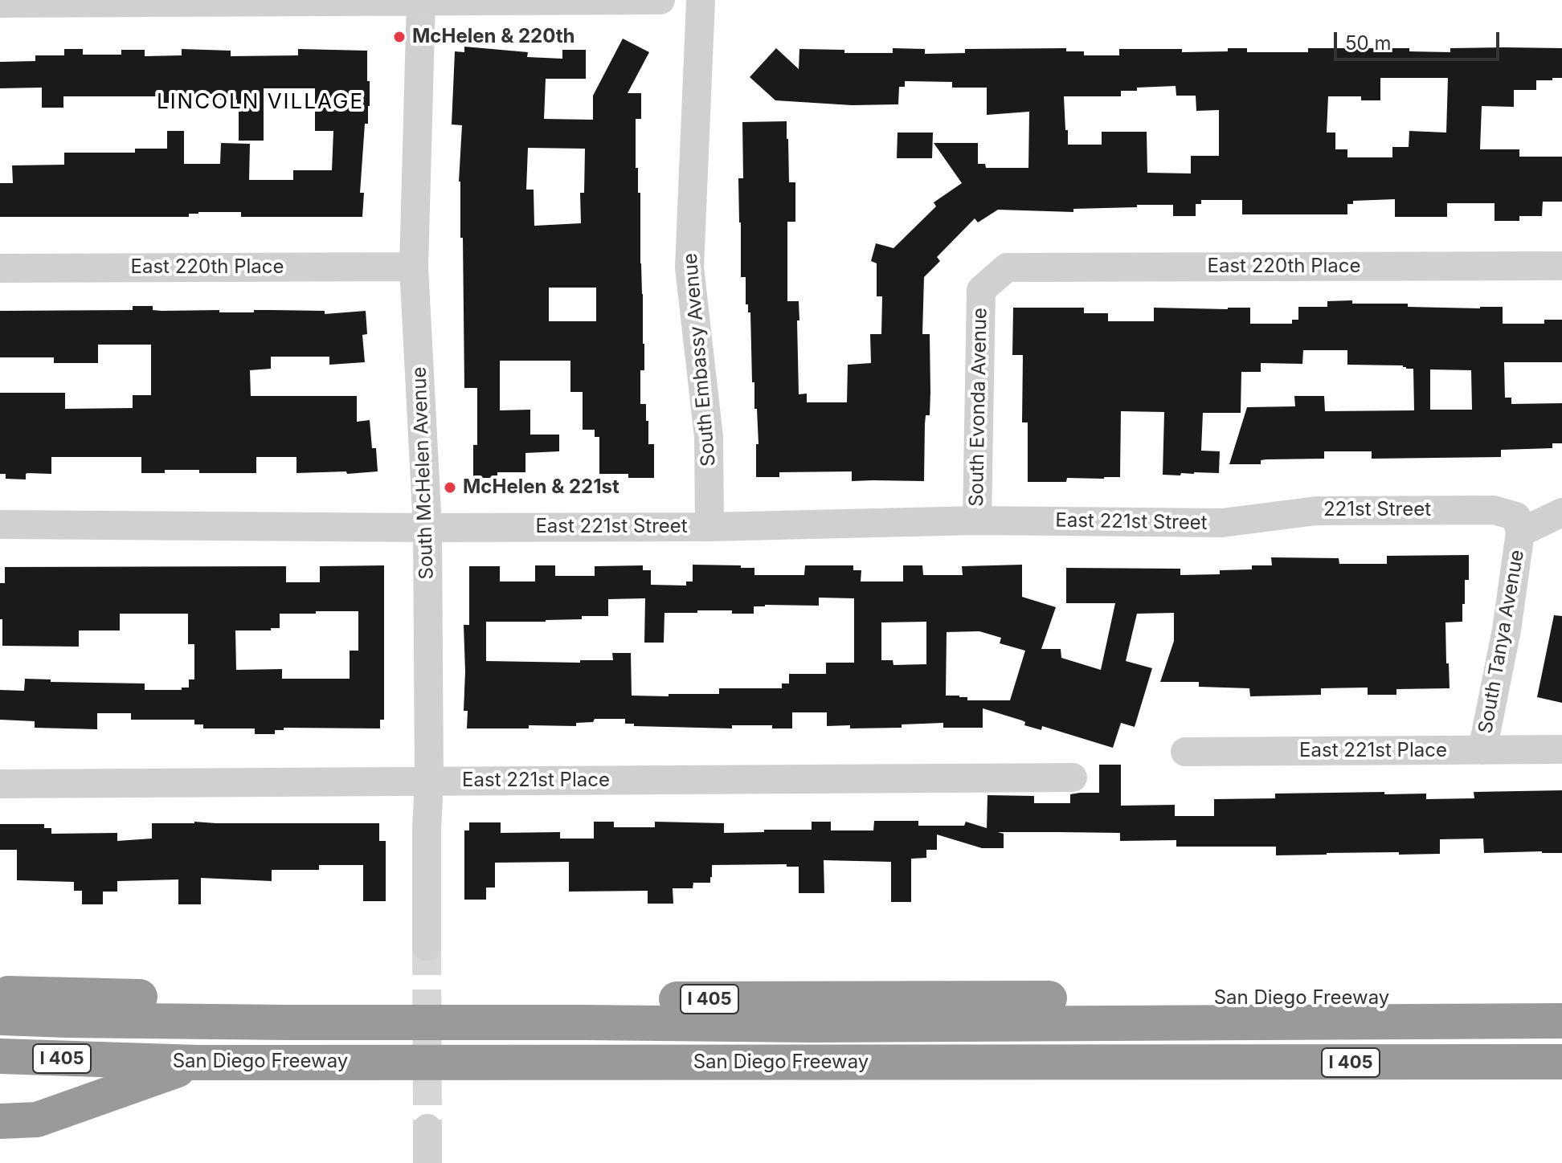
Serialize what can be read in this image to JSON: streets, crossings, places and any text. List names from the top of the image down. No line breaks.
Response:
{"streets":{"highway":["San Diego Freeway","I 405"],"street":["East 220th Place","South Embassy Avenue","South Evonda Avenue","South McHelen Avenue","221st Street","East 221st Street","South Tanya Avenue","East 221st Place"]},"crossings":[["East 220th Place","South Evonda Avenue"],["East 220th Place","South McHelen Avenue"],["South Embassy Avenue","East 221st Street"],["South Evonda Avenue","East 221st Street"],["South McHelen Avenue","East 221st Street"],["South McHelen Avenue","East 221st Place"],["221st Street","East 221st Street"],["221st Street","South Tanya Avenue"],["South Tanya Avenue","East 221st Place"]],"districts":["LINCOLN VILLAGE"],"places":["McHelen & 220th","McHelen & 221st"],"scale_bar":"50 m"}
